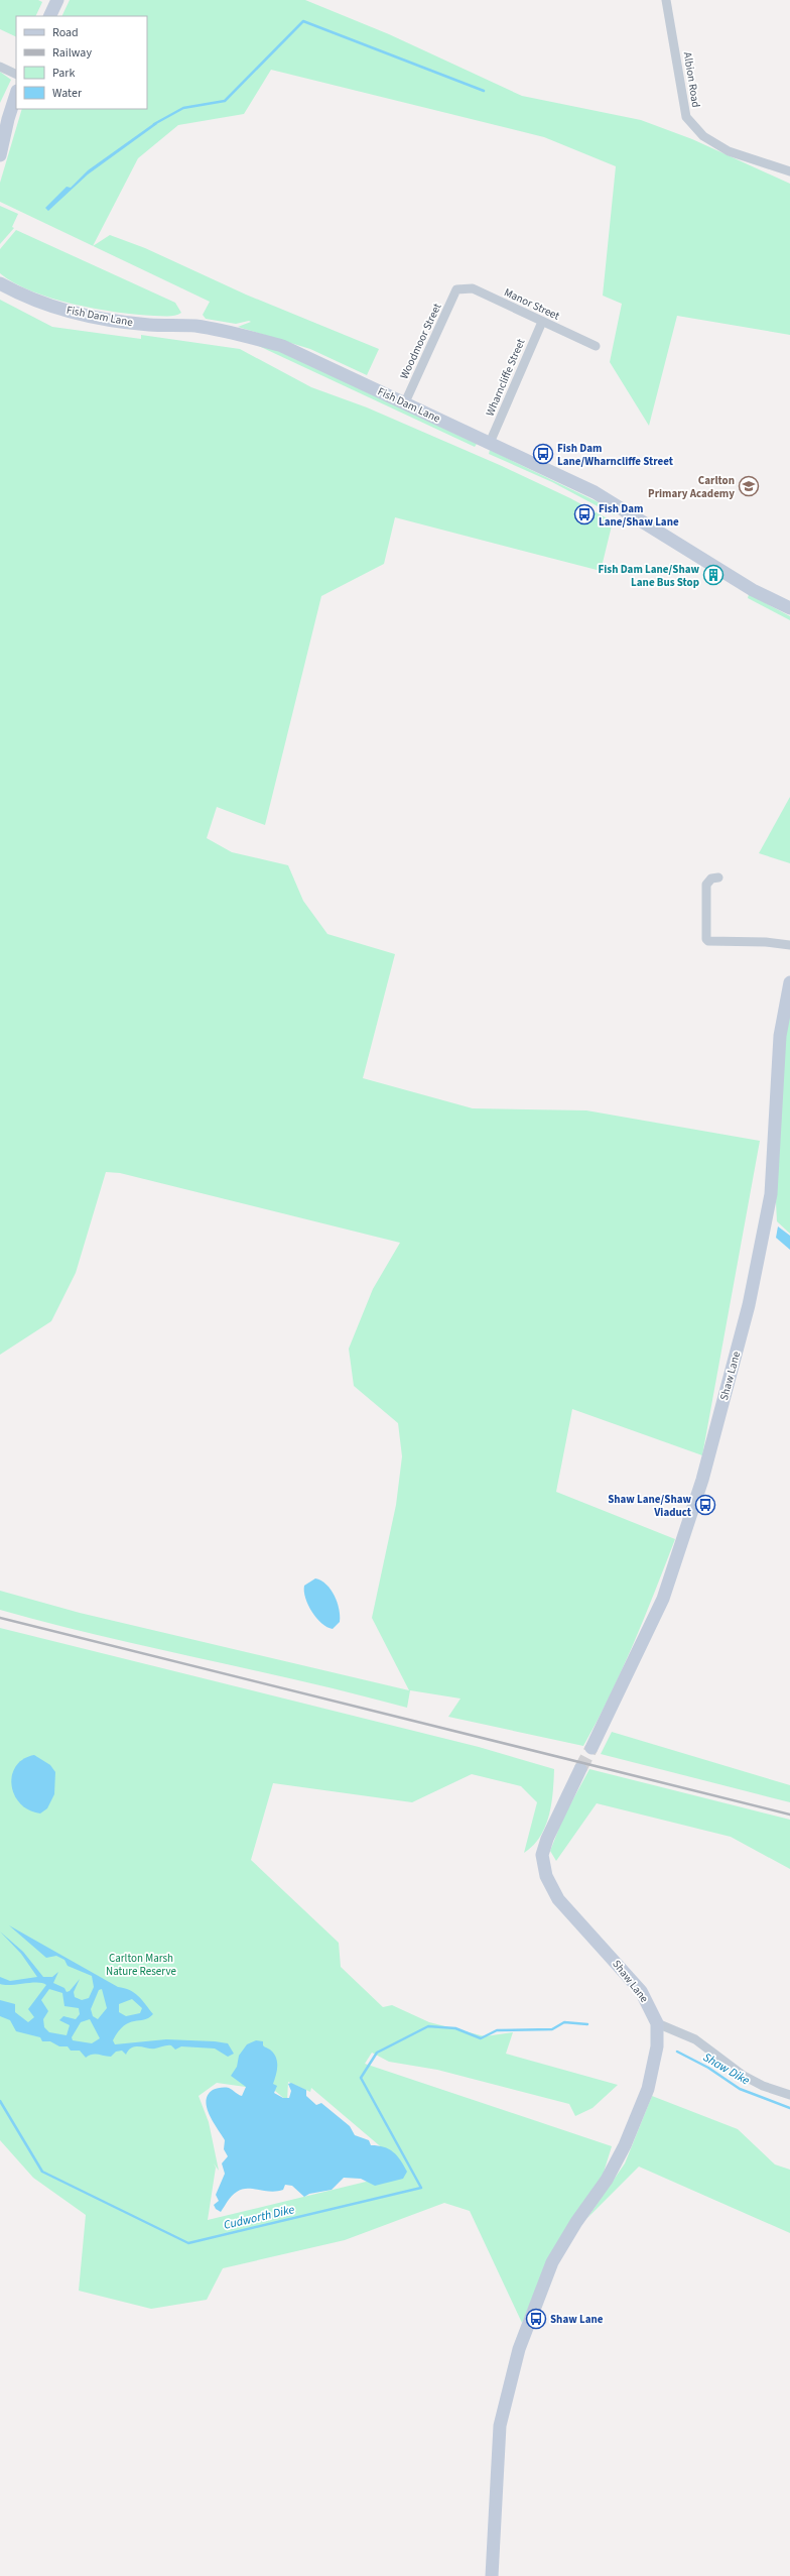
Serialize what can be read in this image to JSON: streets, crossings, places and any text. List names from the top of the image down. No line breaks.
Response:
{"streets":{"street":["Albion Road","Manor Street","Fish Dam Lane","Woodmoor Street","Wharncliffe Street","Shaw Lane"]},"crossings":[["Manor Street","Woodmoor Street"],["Manor Street","Wharncliffe Street"],["Fish Dam Lane","Woodmoor Street"],["Fish Dam Lane","Wharncliffe Street"]],"water":["Shaw Dike","Cudworth Dike"],"parks":["Carlton Marsh Nature Reserve"],"places":{"bus stop":["Fish Dam Lane/Wharncliffe Street","Fish Dam Lane/Shaw Lane","Shaw Lane/Shaw Viaduct","Shaw Lane"],"school or university":["Carlton Primary Academy"],"building":["Fish Dam Lane/Shaw Lane Bus Stop"]},"legend":["Road","Railway","Park","Water"]}
